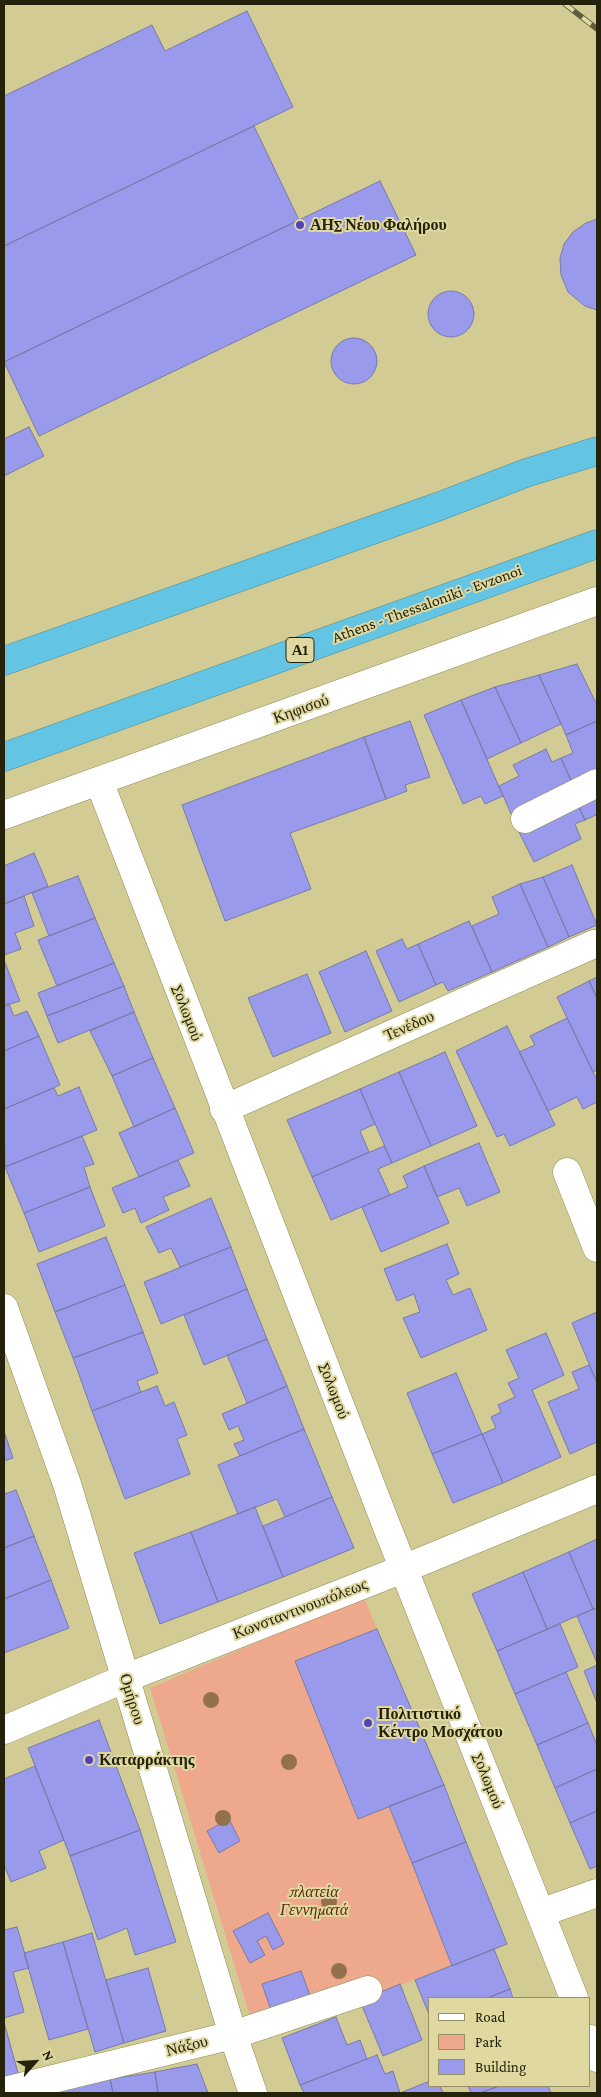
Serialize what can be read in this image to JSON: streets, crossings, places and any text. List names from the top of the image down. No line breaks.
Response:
{"streets":{"highway":["Athens - Thessaloniki - Evzonoi","Α1"],"street":["Κηφισού","Σολωμού","Τενέδου","Κωνσταντινουπόλεως","Ομήρου","Νάξου"]},"crossings":[["Κηφισού","Σολωμού"],["Σολωμού","Τενέδου"],["Σολωμού","Κωνσταντινουπόλεως"],["Κωνσταντινουπόλεως","Ομήρου"],["Ομήρου","Νάξου"]],"parks":["πλατεία Γεννηματά"],"places":["ΑΗΣ Νέου Φαλήρου","Πολιτιστικό Κέντρο Μοσχάτου","Καταρράκτης"],"legend":["Road","Park","Building"],"north":"top right"}
